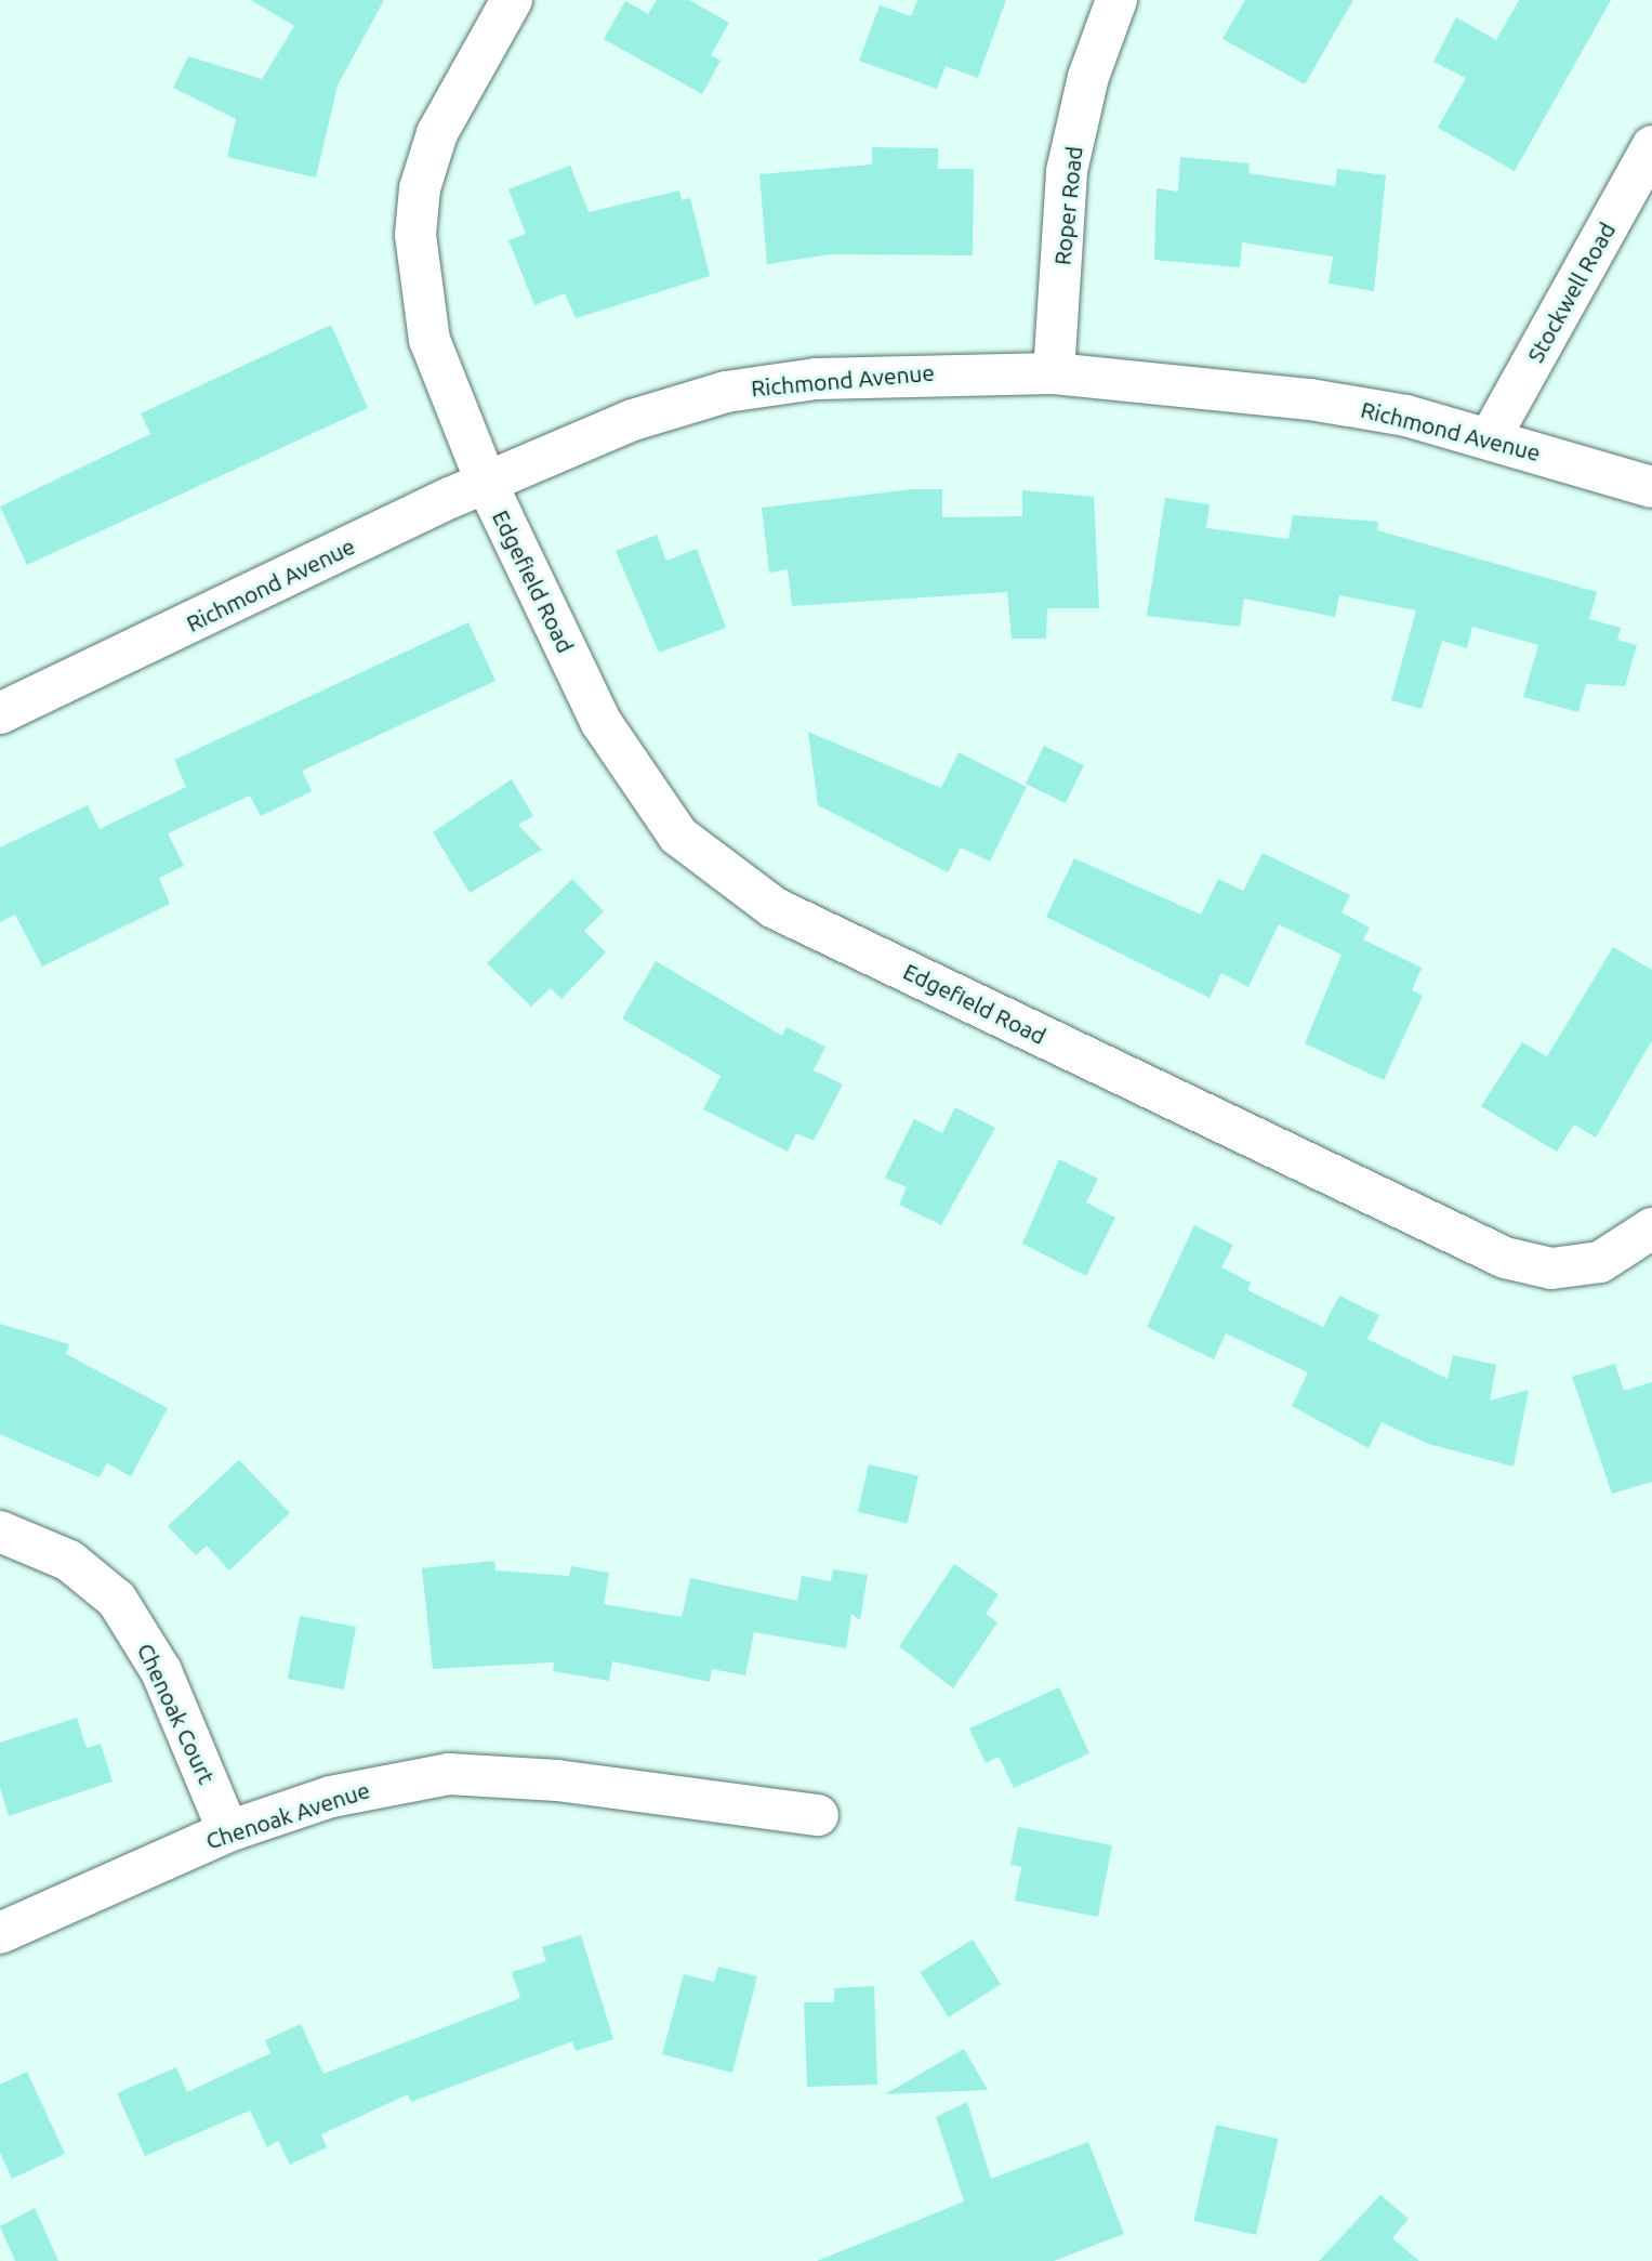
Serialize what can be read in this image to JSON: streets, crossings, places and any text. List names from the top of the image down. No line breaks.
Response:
{"streets":{"street":["Roper Road","Stockwell Road","Richmond Avenue","Edgefield Road","Chenoak Court","Chenoak Avenue"]},"crossings":[["Roper Road","Richmond Avenue"],["Stockwell Road","Richmond Avenue"],["Richmond Avenue","Edgefield Road"],["Chenoak Court","Chenoak Avenue"]]}
